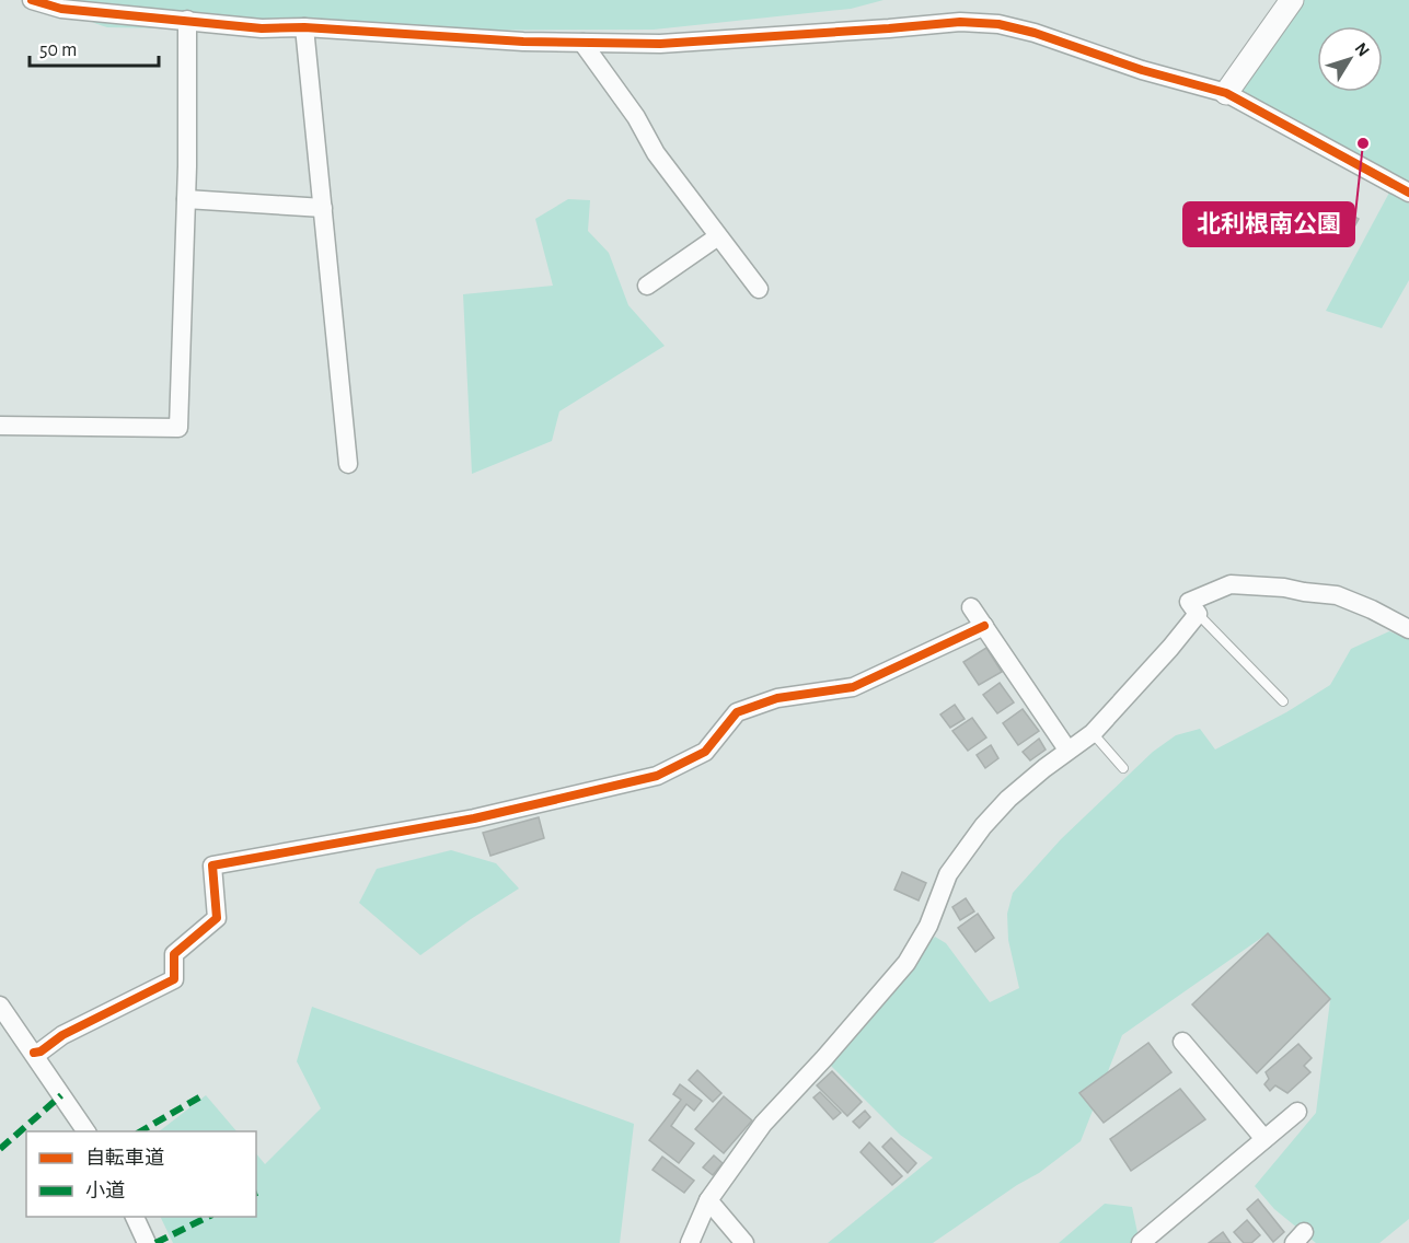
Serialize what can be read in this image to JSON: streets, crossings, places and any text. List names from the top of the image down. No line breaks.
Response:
{"places":["北利根南公園"],"legend":["自転車道","小道"],"scale_bar":"50 m","north":"top right"}
